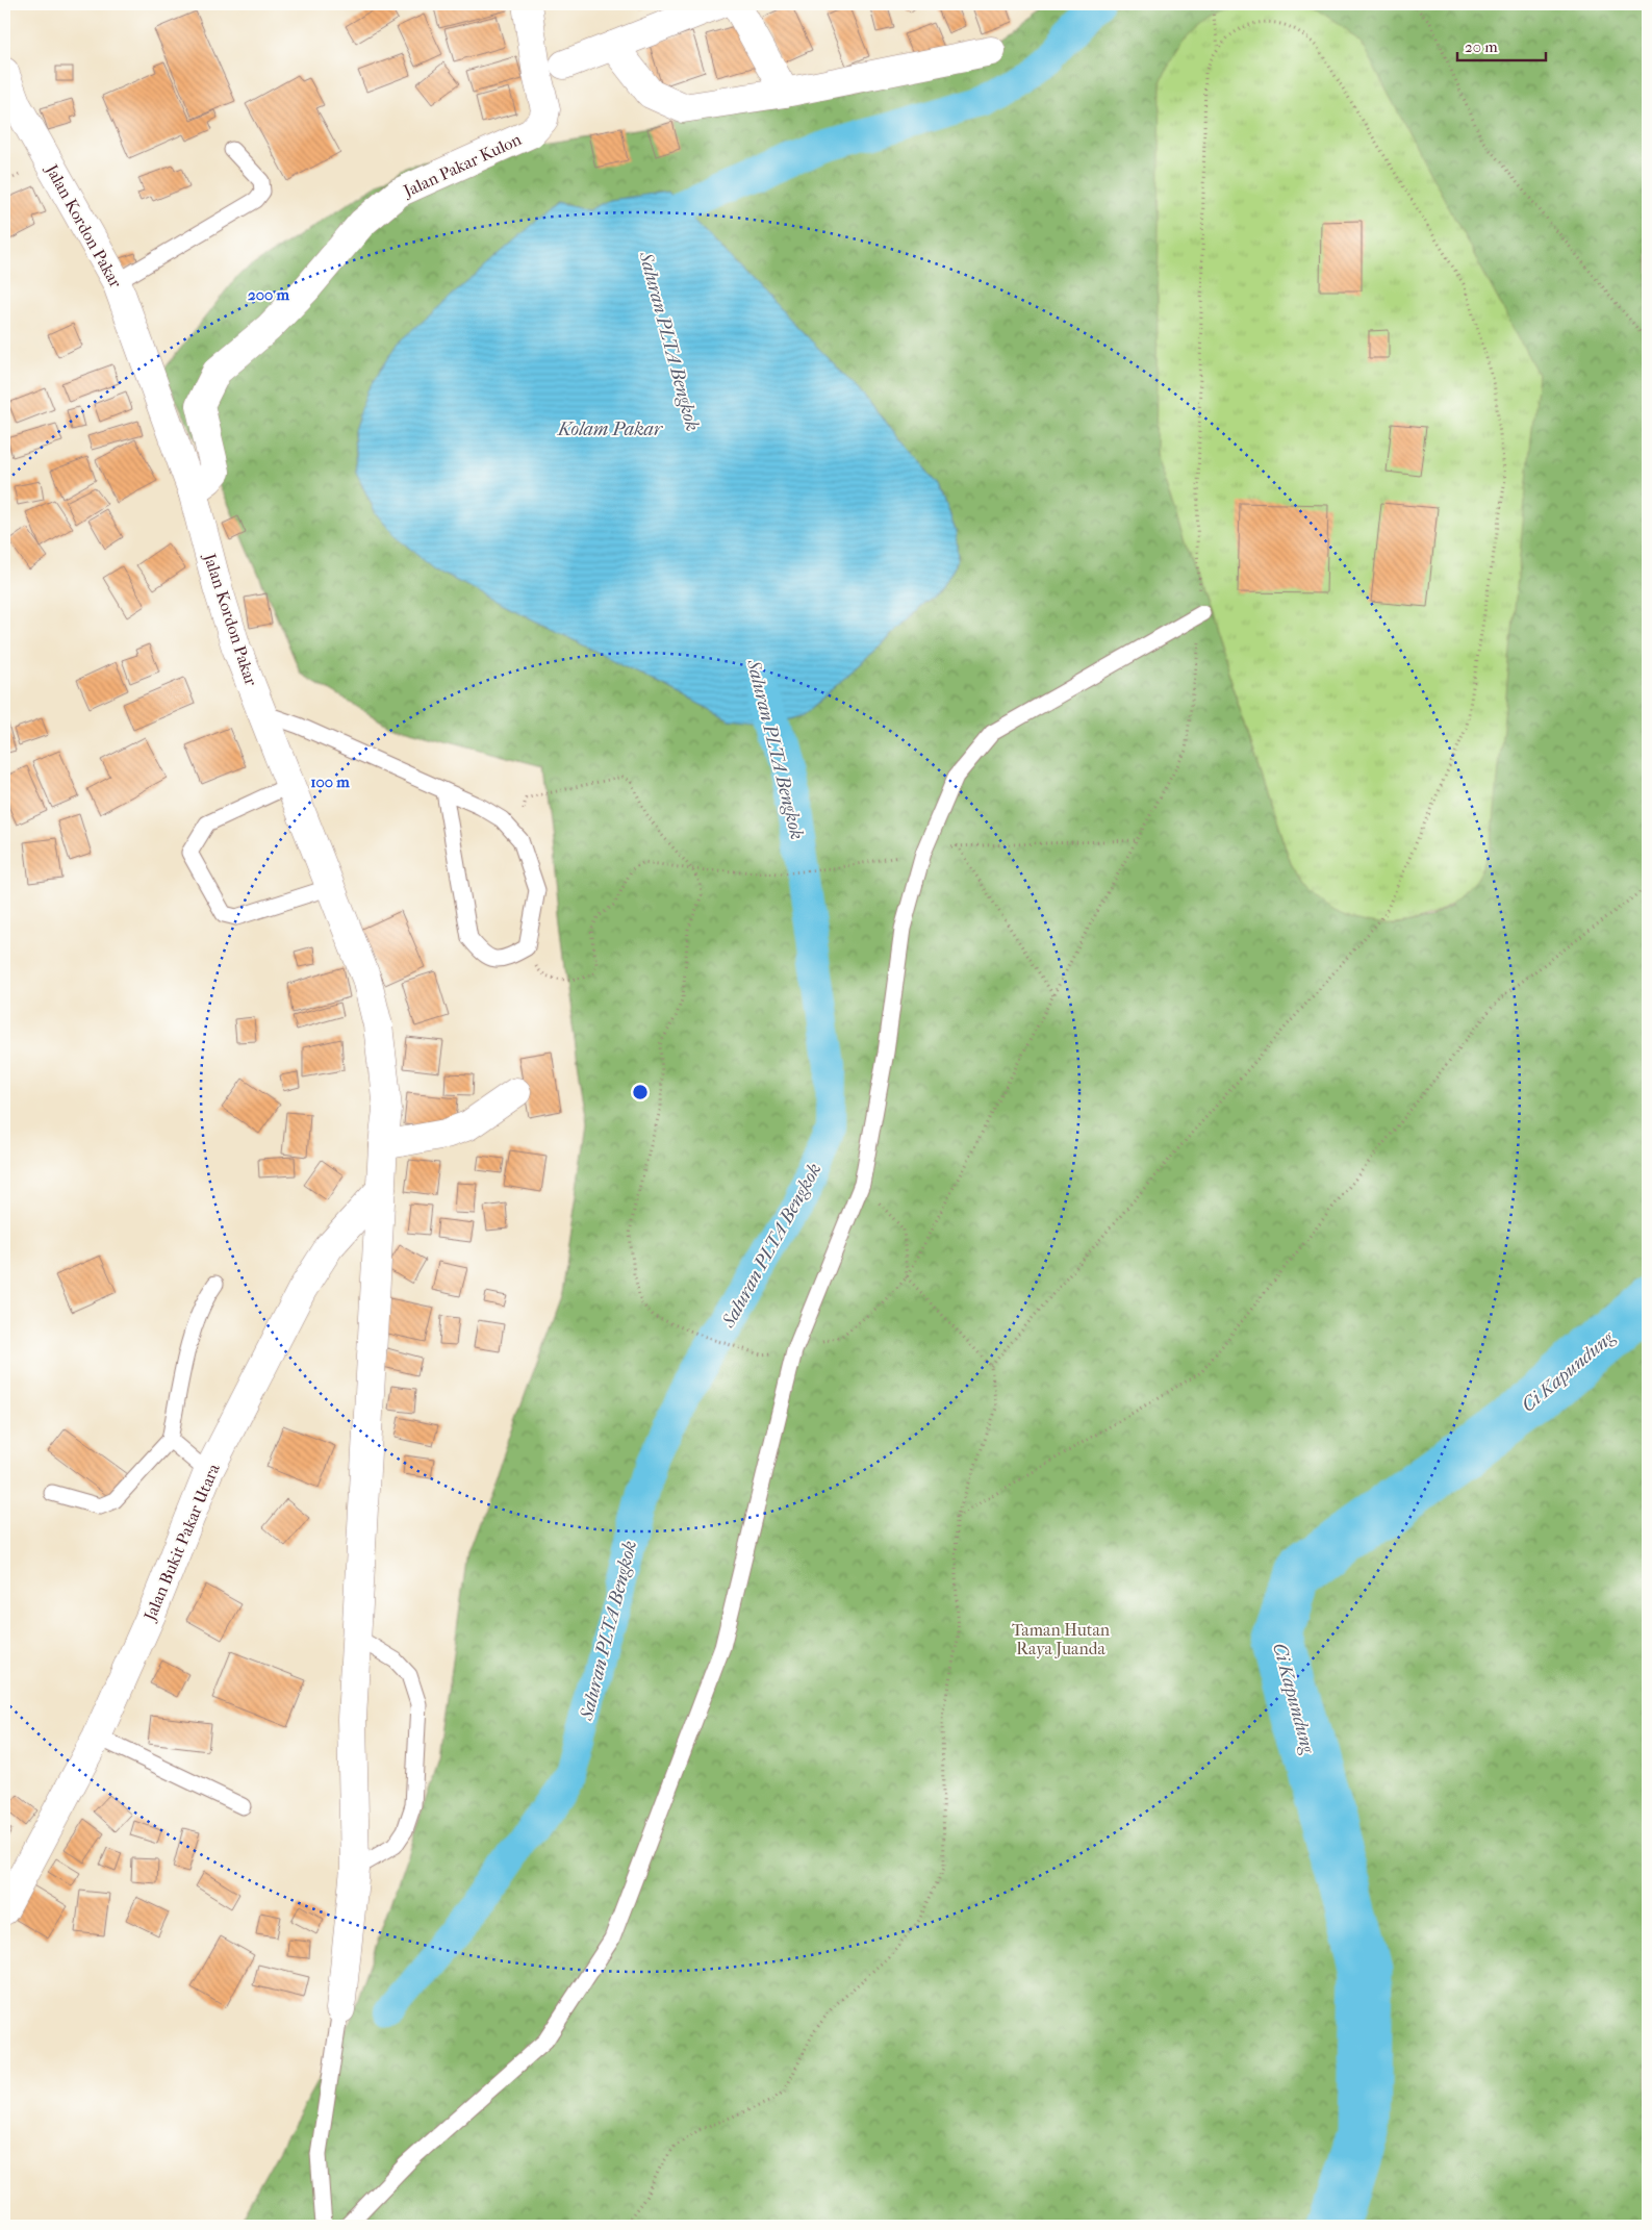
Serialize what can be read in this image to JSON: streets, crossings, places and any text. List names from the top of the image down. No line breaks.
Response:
{"streets":{"street":["Jalan Pakar Kulon","Jalan Kordon Pakar","Jalan Bukit Pakar Utara"]},"crossings":[["Jalan Pakar Kulon","Jalan Kordon Pakar"],["Jalan Kordon Pakar","Jalan Bukit Pakar Utara"]],"water":["Saluran PLTA Bengkok","Kolam Pakar","Ci Kapundung"],"parks":["Taman Hutan Raya Juanda"],"scale_bar":"20 m","rings":["200 m","100 m"]}
